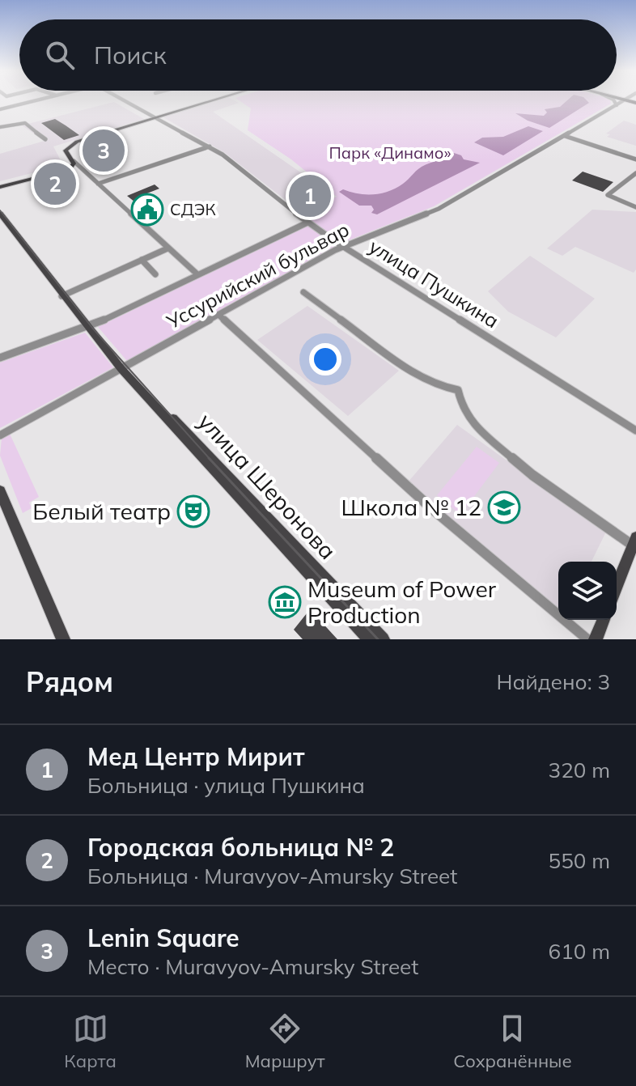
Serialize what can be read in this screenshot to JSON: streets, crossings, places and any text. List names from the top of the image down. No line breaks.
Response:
{"streets":{"main road":["улица Шеронова"],"street":["Уссурийский бульвар","улица Пушкина"]},"crossings":[["Уссурийский бульвар","улица Пушкина"],["Уссурийский бульвар","улица Шеронова"]],"parks":["Парк «Динамо»"],"places":{"public building":["СДЭК"],"school or university":["Школа № 12"],"theatre":["Белый театр"],"museum":["Museum of Power Production"]},"page":{"search":"Поиск","pins":["3","2","1"],"heading":["Рядом","Найдено: 3"],"list":[{"mark":"1","name":"Мед Центр Мирит","note":"Больница · улица Пушкина","value":"320 m"},{"mark":"2","name":"Городская больница № 2","note":"Больница · Muravyov-Amursky Street","value":"550 m"},{"mark":"3","name":"Lenin Square","note":"Место · Muravyov-Amursky Street","value":"610 m"}],"nav":["Карта","Маршрут","Сохранённые"]}}
